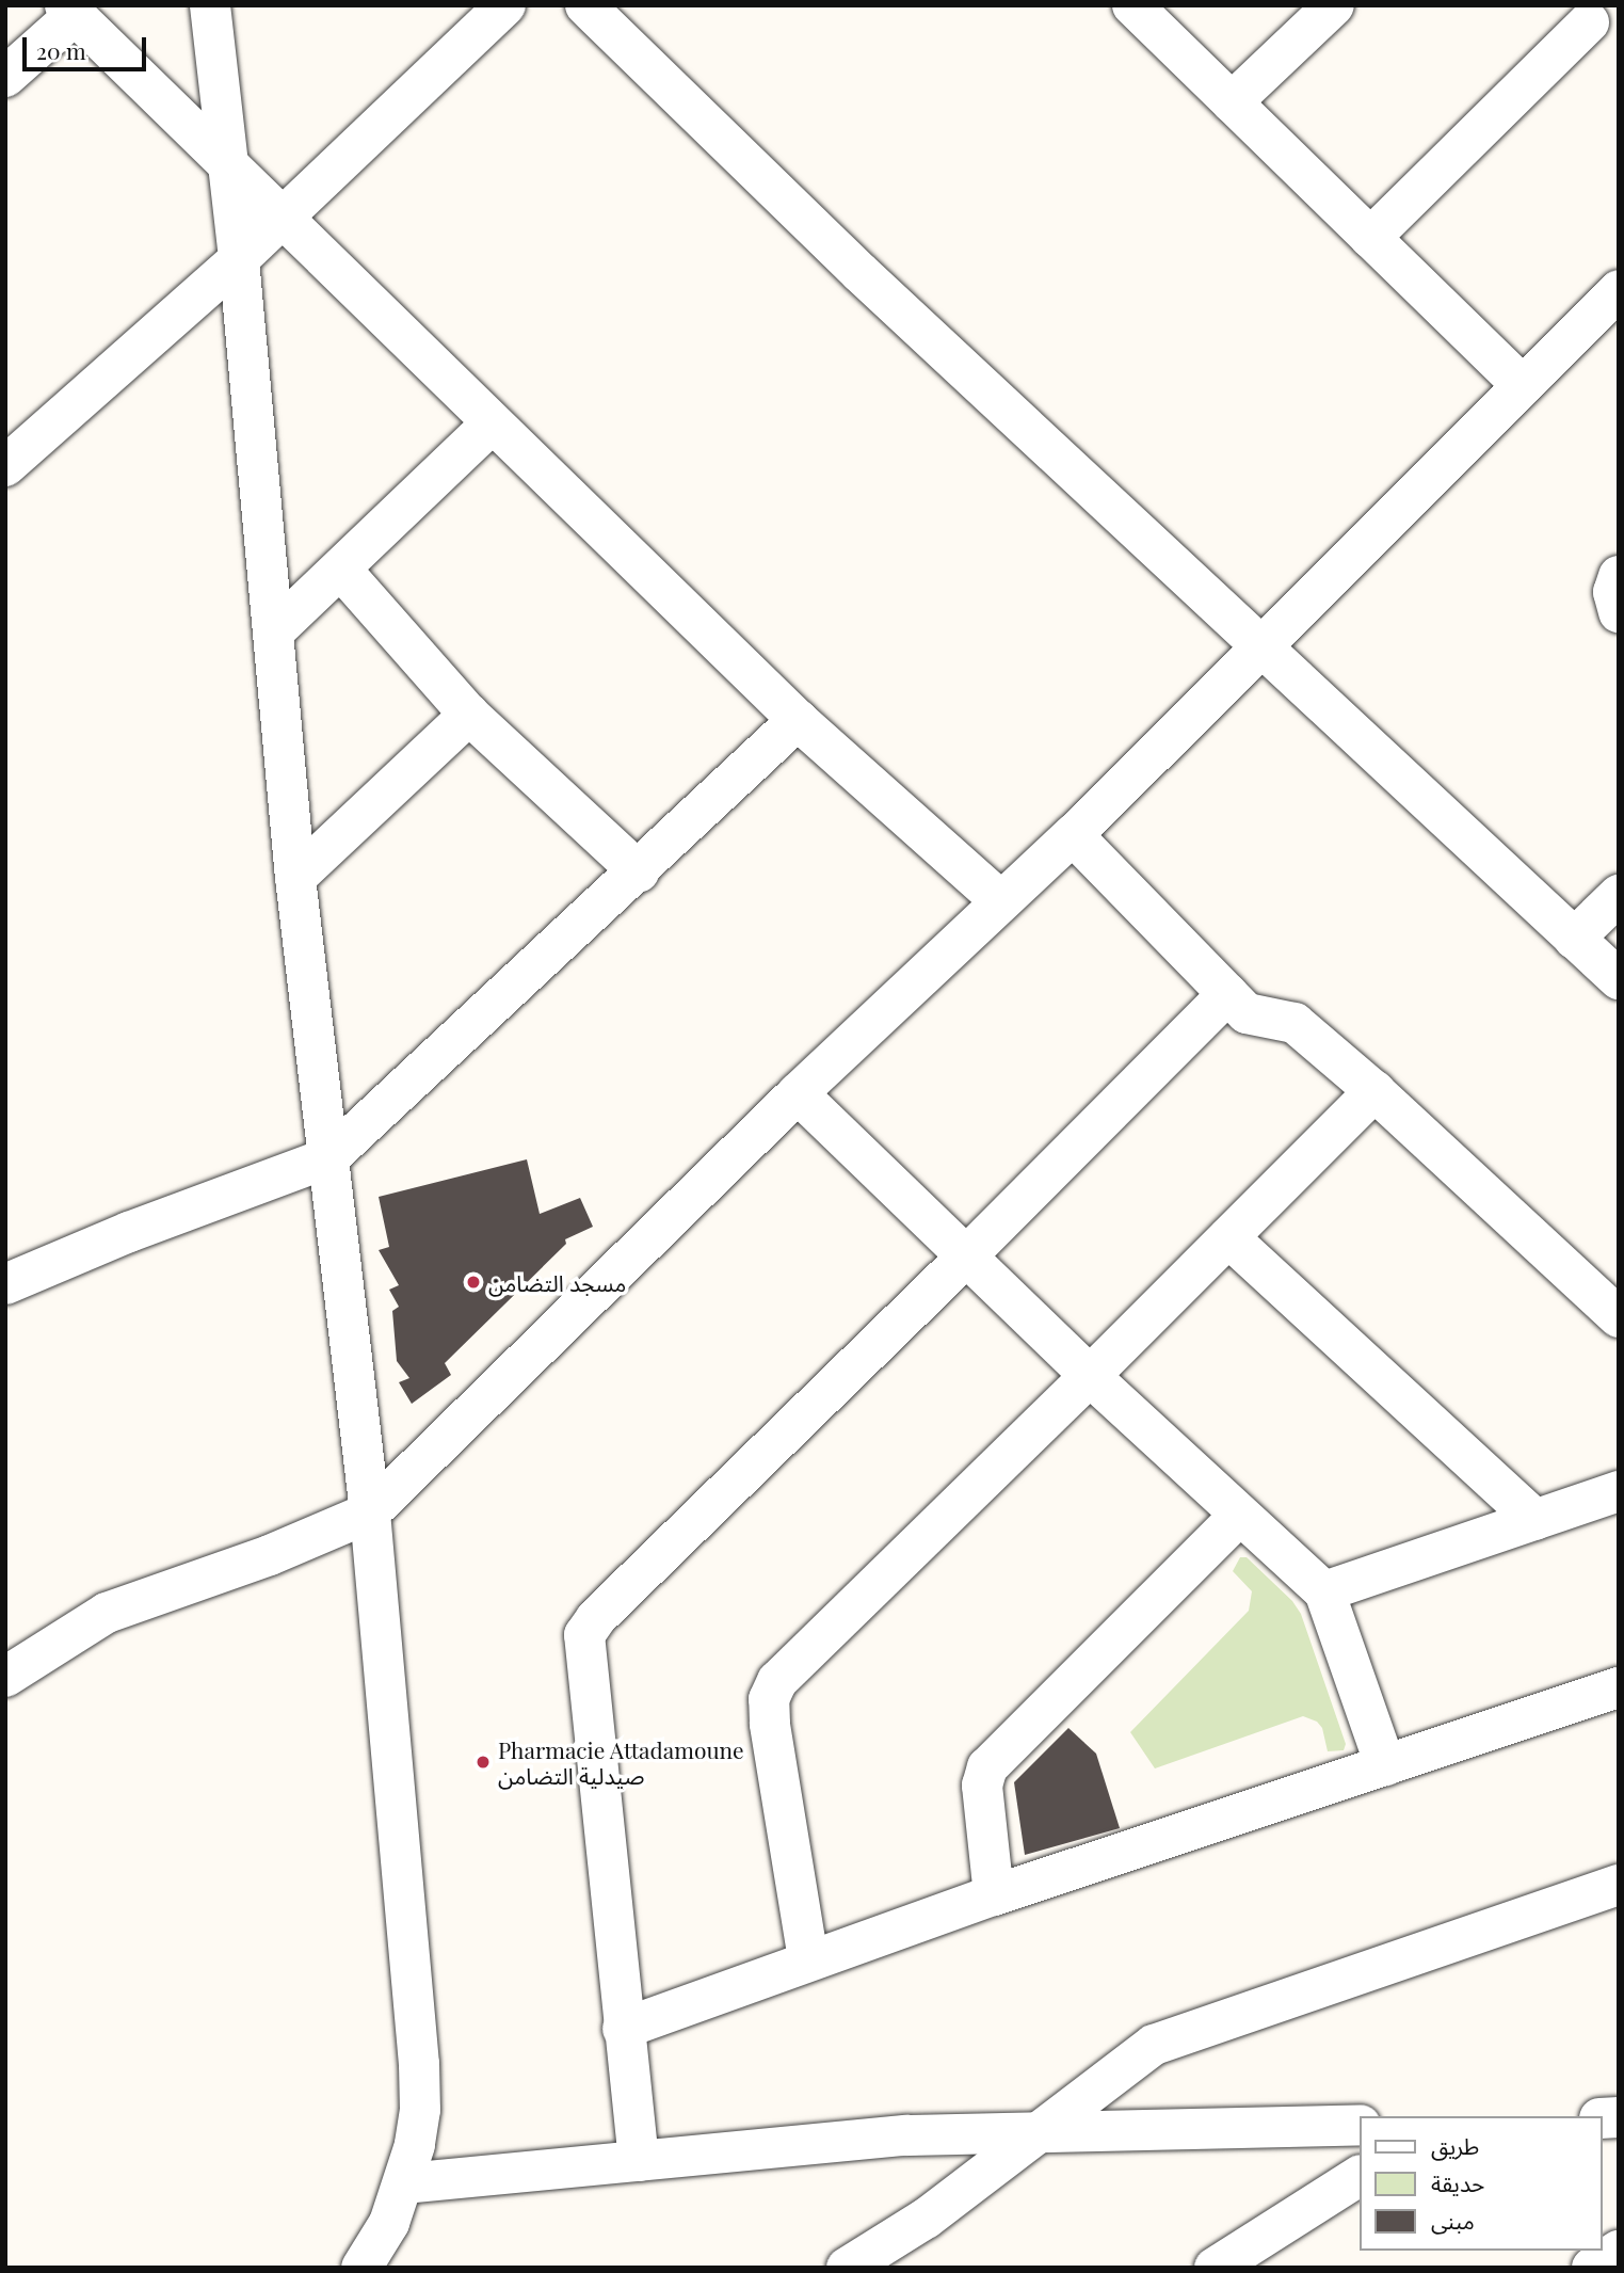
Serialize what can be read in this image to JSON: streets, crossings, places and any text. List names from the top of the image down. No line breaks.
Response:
{"places":["مسجد التضامن","Pharmacie Attadamoune صيدلية التضامن"],"legend":["طريق","حديقة","مبنى"],"scale_bar":"20 m"}
